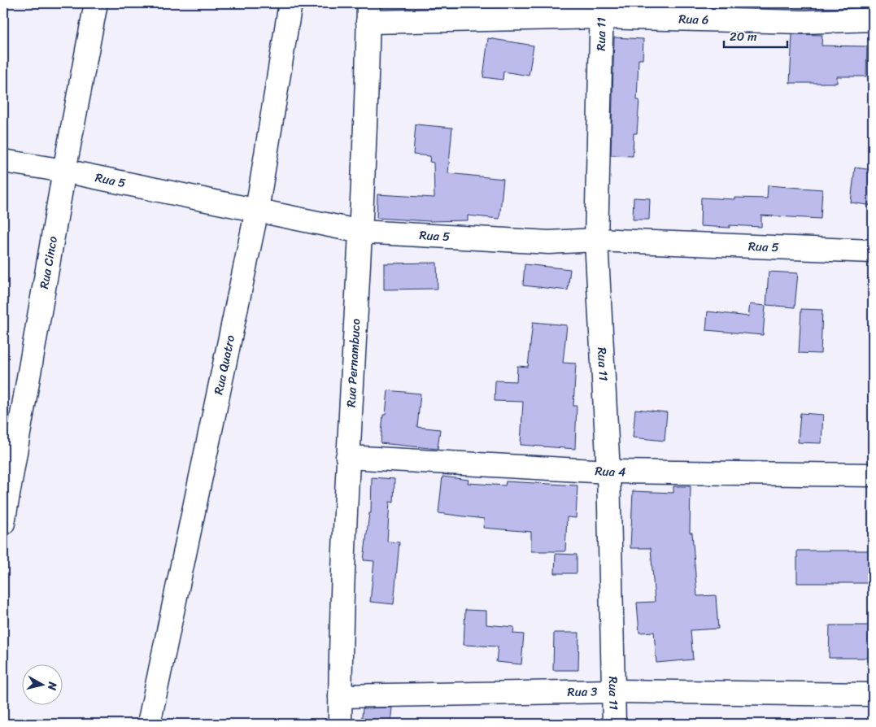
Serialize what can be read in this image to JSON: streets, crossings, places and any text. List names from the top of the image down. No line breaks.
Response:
{"streets":{"street":["Rua 6","Rua 11","Rua 5","Rua Cinco","Rua Pernambuco","Rua Quatro","Rua 4","Rua 3"]},"crossings":[["Rua 6","Rua 11"],["Rua 6","Rua Pernambuco"],["Rua 11","Rua 5"],["Rua 11","Rua 4"],["Rua 11","Rua 3"],["Rua 5","Rua Cinco"],["Rua 5","Rua Pernambuco"],["Rua 5","Rua Quatro"],["Rua Pernambuco","Rua 4"],["Rua Pernambuco","Rua 3"]],"scale_bar":"20 m","north":"right"}
